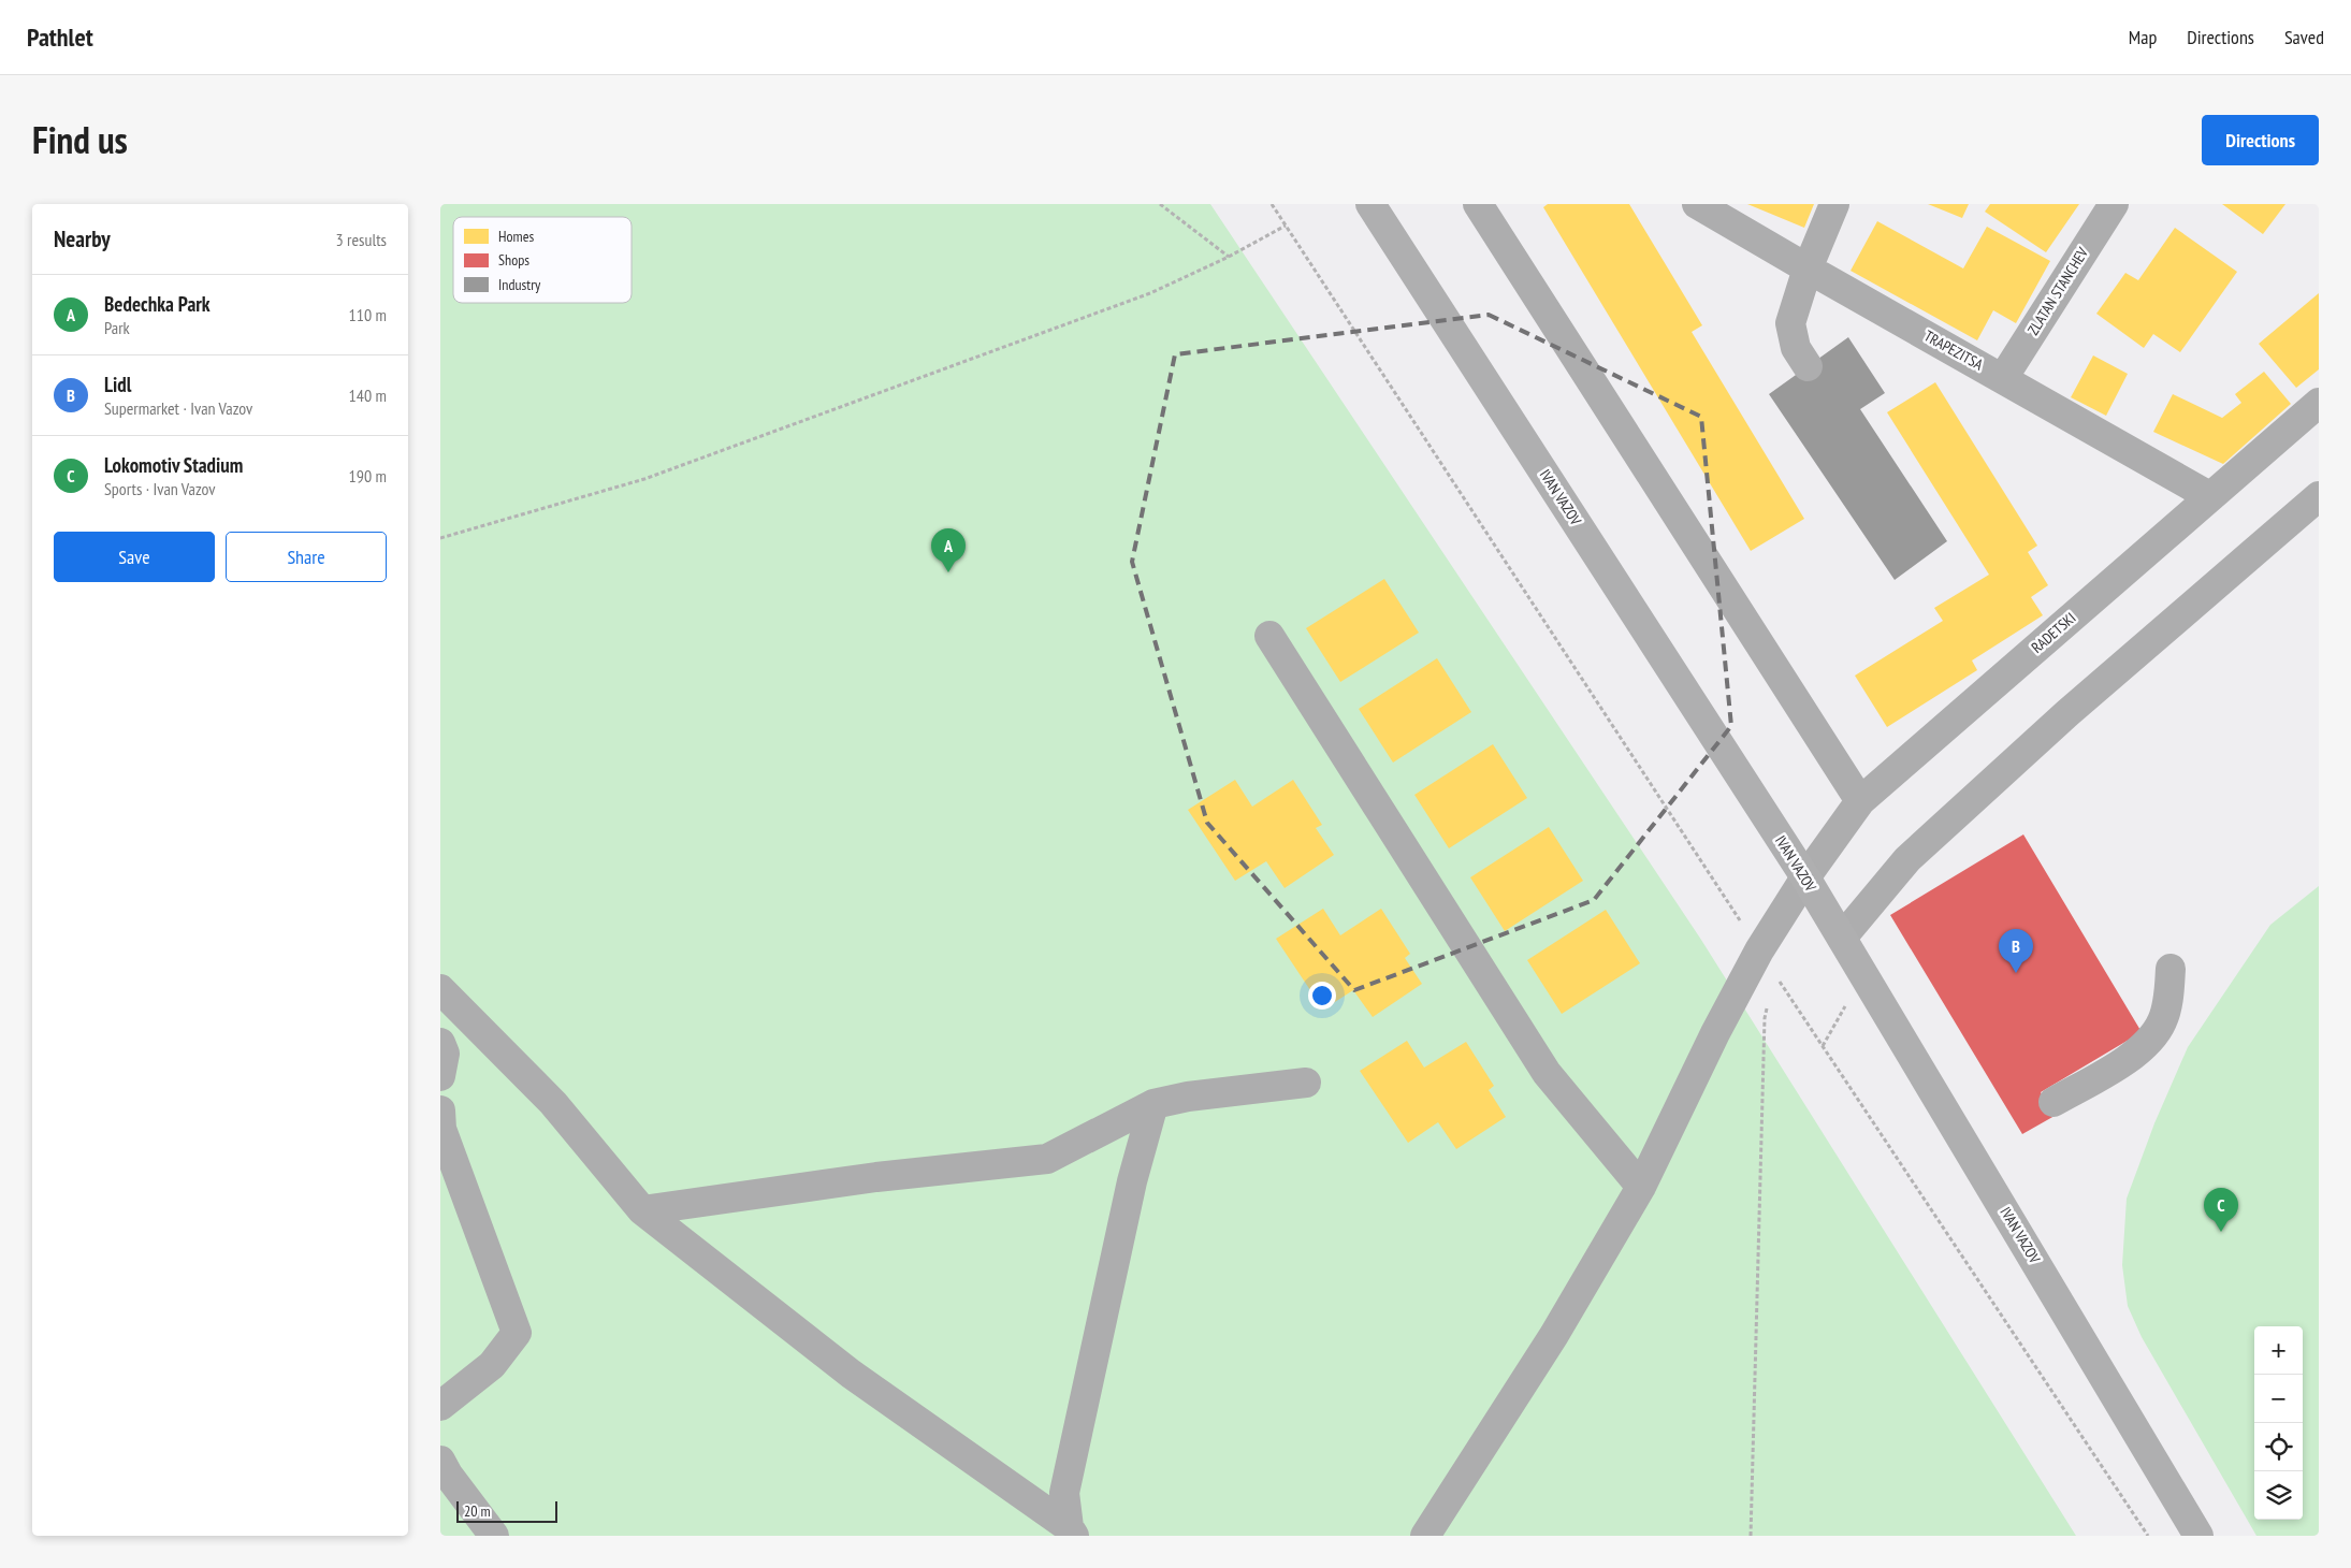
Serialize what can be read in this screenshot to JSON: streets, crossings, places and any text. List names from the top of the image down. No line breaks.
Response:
{"streets":{"main road":["IVAN VAZOV"],"street":["ZLATAN STANCHEV","TRAPEZITSA","RADETSKI"]},"crossings":[["ZLATAN STANCHEV","TRAPEZITSA"],["TRAPEZITSA","RADETSKI"],["IVAN VAZOV","RADETSKI"]],"legend":["Homes","Shops","Industry"],"scale_bar":"20 m","page":{"header":"Pathlet","nav":["Map","Directions","Saved"],"title":"Find us","buttons":["Directions",["Save","Share"]],"heading":["Nearby","3 results"],"list":[{"mark":"A","name":"Bedechka Park","note":"Park","value":"110 m"},{"mark":"B","name":"Lidl","note":"Supermarket · Ivan Vazov","value":"140 m"},{"mark":"C","name":"Lokomotiv Stadium","note":"Sports · Ivan Vazov","value":"190 m"}],"pins":["A","B","C"],"map_buttons":["+","−"],"scale":"20 m"}}
